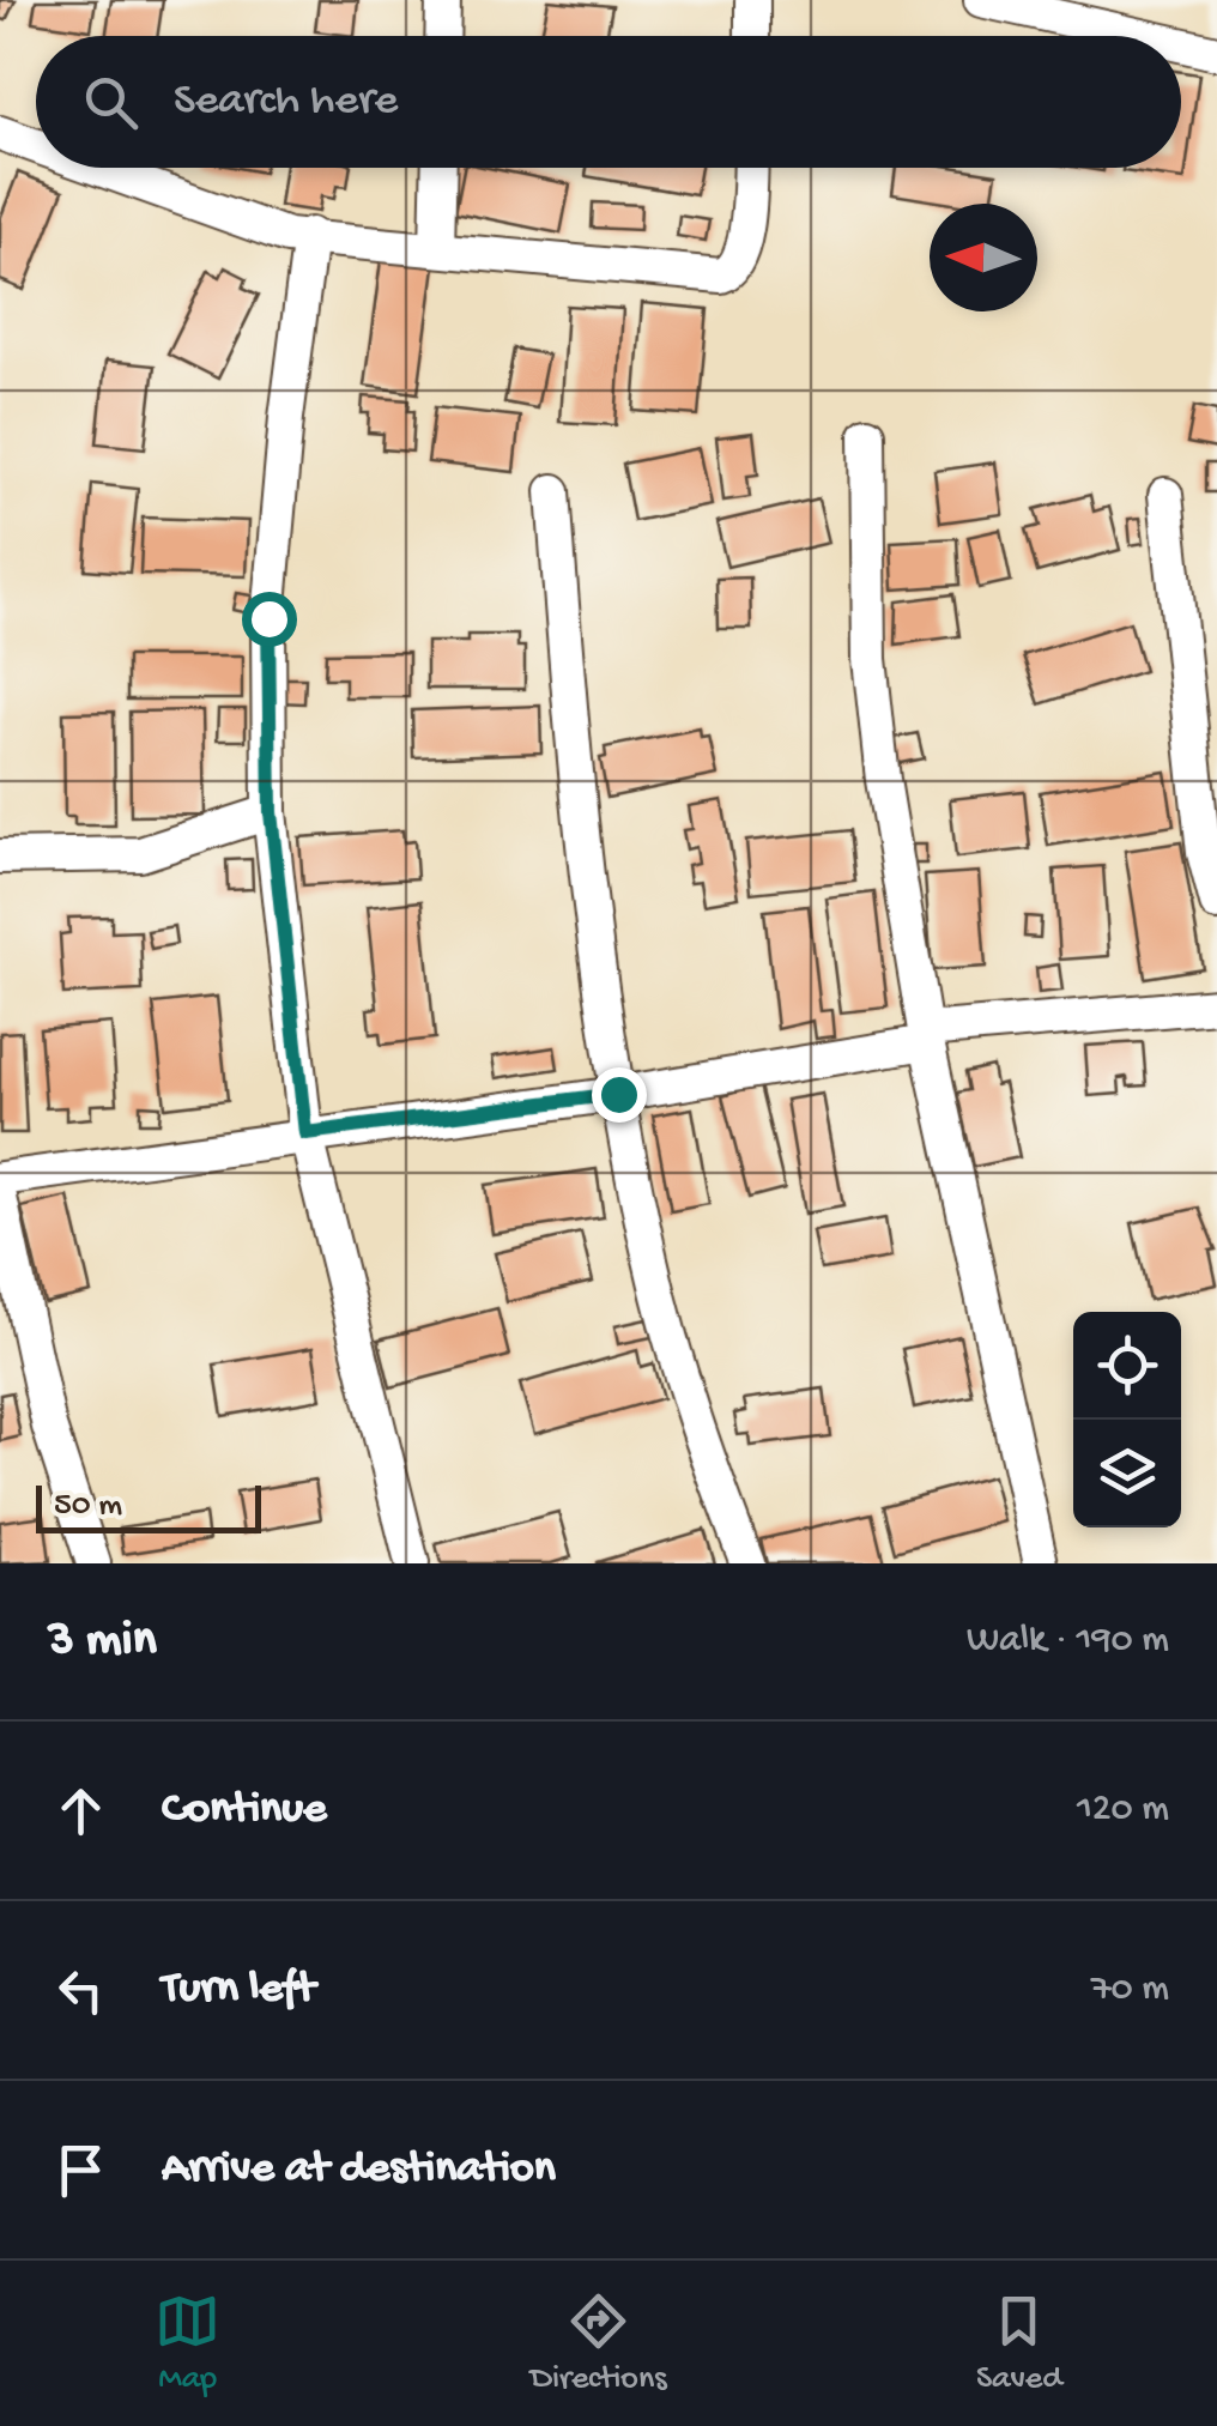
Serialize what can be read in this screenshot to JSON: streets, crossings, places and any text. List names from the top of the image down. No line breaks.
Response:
{"scale_bar":"50 m","north":"left","page":{"search":"Search here","scale":"50 m","heading":["3 min","Walk · 190 m"],"list":[["Continue","120 m"],["Turn left","70 m"],"Arrive at destination"],"nav":["Map","Directions","Saved"]}}
